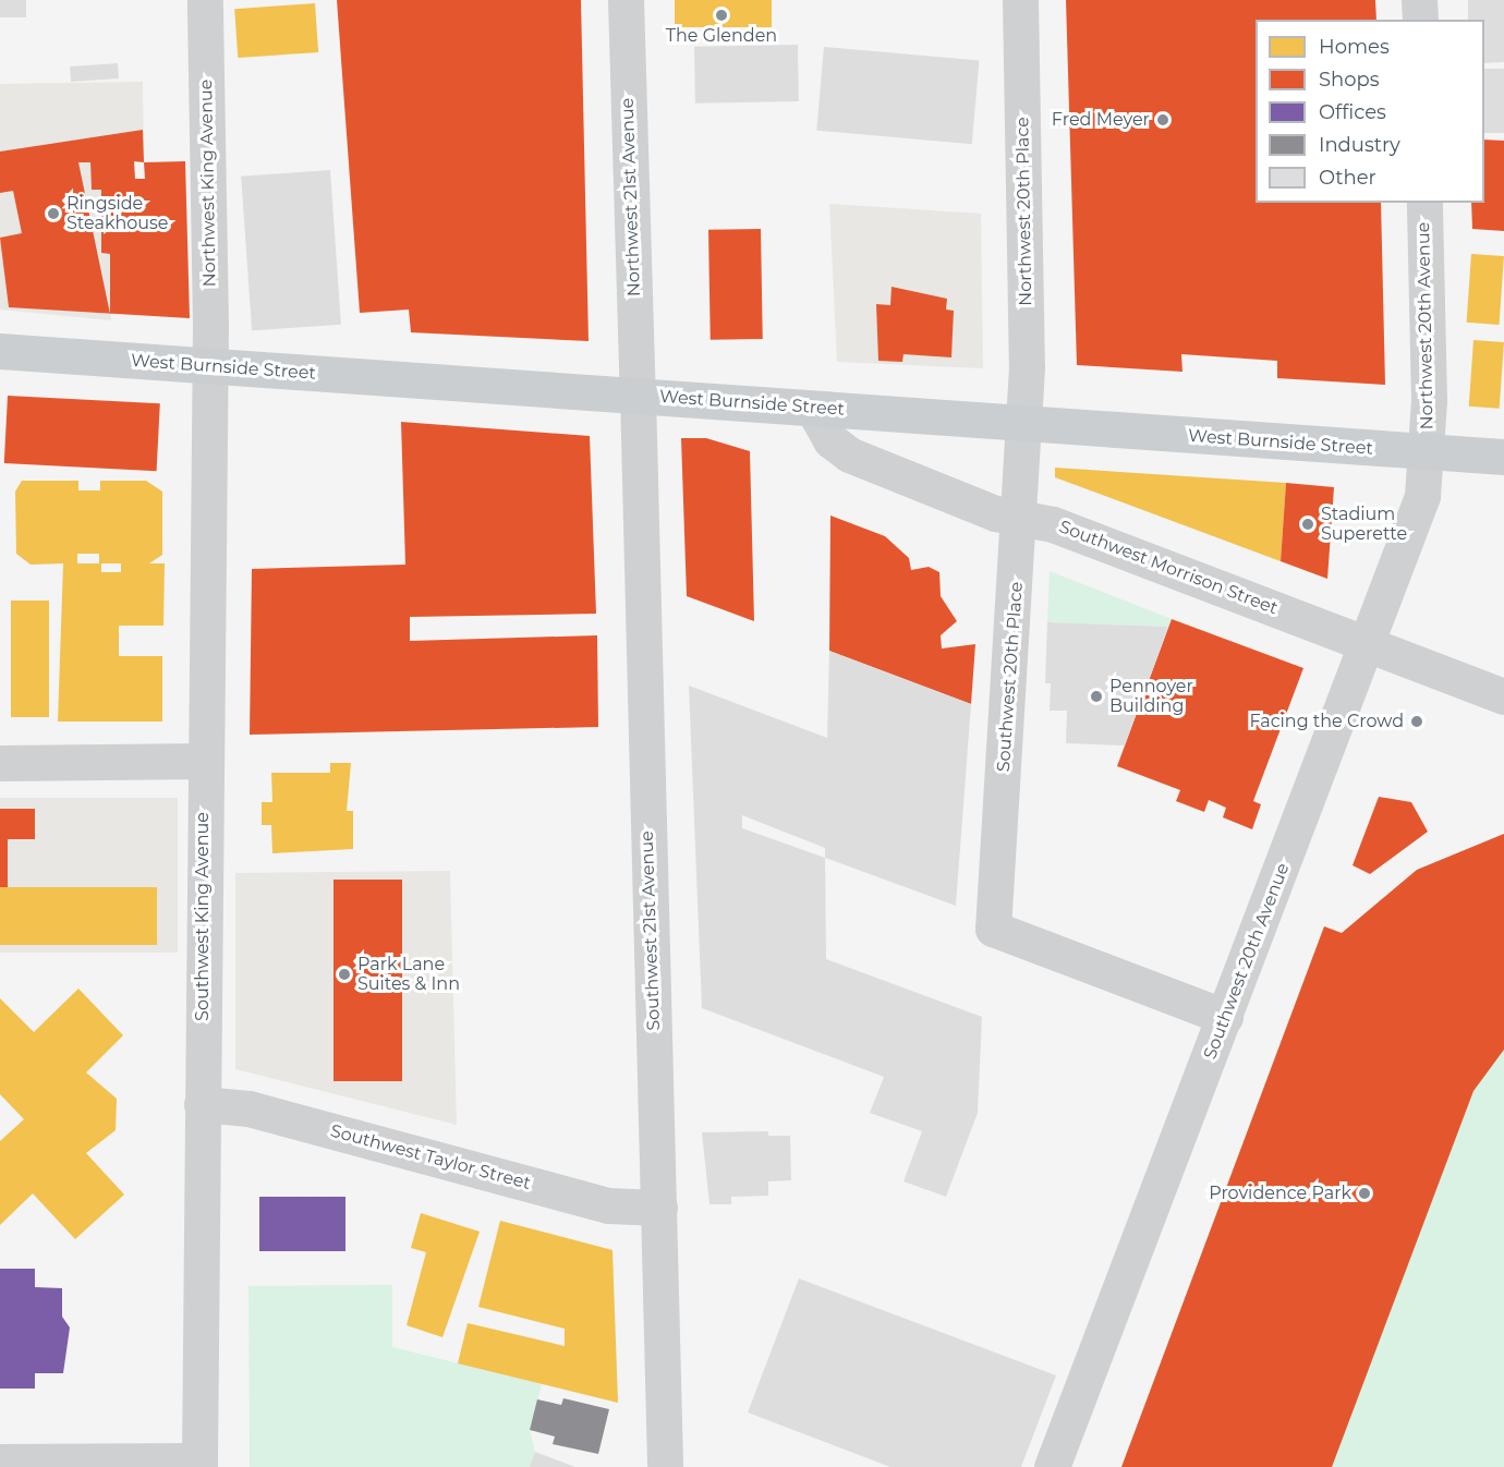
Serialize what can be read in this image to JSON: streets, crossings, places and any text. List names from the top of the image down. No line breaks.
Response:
{"streets":{"main road":["West Burnside Street"],"street":["Northwest King Avenue","Northwest 21st Avenue","Northwest 20th Place","Northwest 20th Avenue","Southwest Morrison Street","Southwest 20th Place","Southwest King Avenue","Southwest 21st Avenue","Southwest 20th Avenue","Southwest Taylor Street"]},"crossings":[["Northwest King Avenue","West Burnside Street"],["Northwest King Avenue","Southwest King Avenue"],["Northwest 21st Avenue","West Burnside Street"],["Northwest 21st Avenue","Southwest 21st Avenue"],["Northwest 20th Place","West Burnside Street"],["Northwest 20th Place","Southwest 20th Place"],["Northwest 20th Avenue","West Burnside Street"],["Northwest 20th Avenue","Southwest 20th Avenue"],["West Burnside Street","Southwest Morrison Street"],["West Burnside Street","Southwest 20th Place"],["West Burnside Street","Southwest King Avenue"],["West Burnside Street","Southwest 21st Avenue"],["West Burnside Street","Southwest 20th Avenue"],["Southwest Morrison Street","Southwest 20th Place"],["Southwest Morrison Street","Southwest 20th Avenue"],["Southwest 20th Place","Southwest 20th Avenue"],["Southwest King Avenue","Southwest Taylor Street"],["Southwest 21st Avenue","Southwest Taylor Street"]],"places":["The Glenden","Fred Meyer","Ringside Steakhouse","Stadium Superette","Pennoyer Building","Facing the Crowd","Park Lane Suites & Inn","Providence Park"],"legend":["Homes","Shops","Offices","Industry","Other"]}
